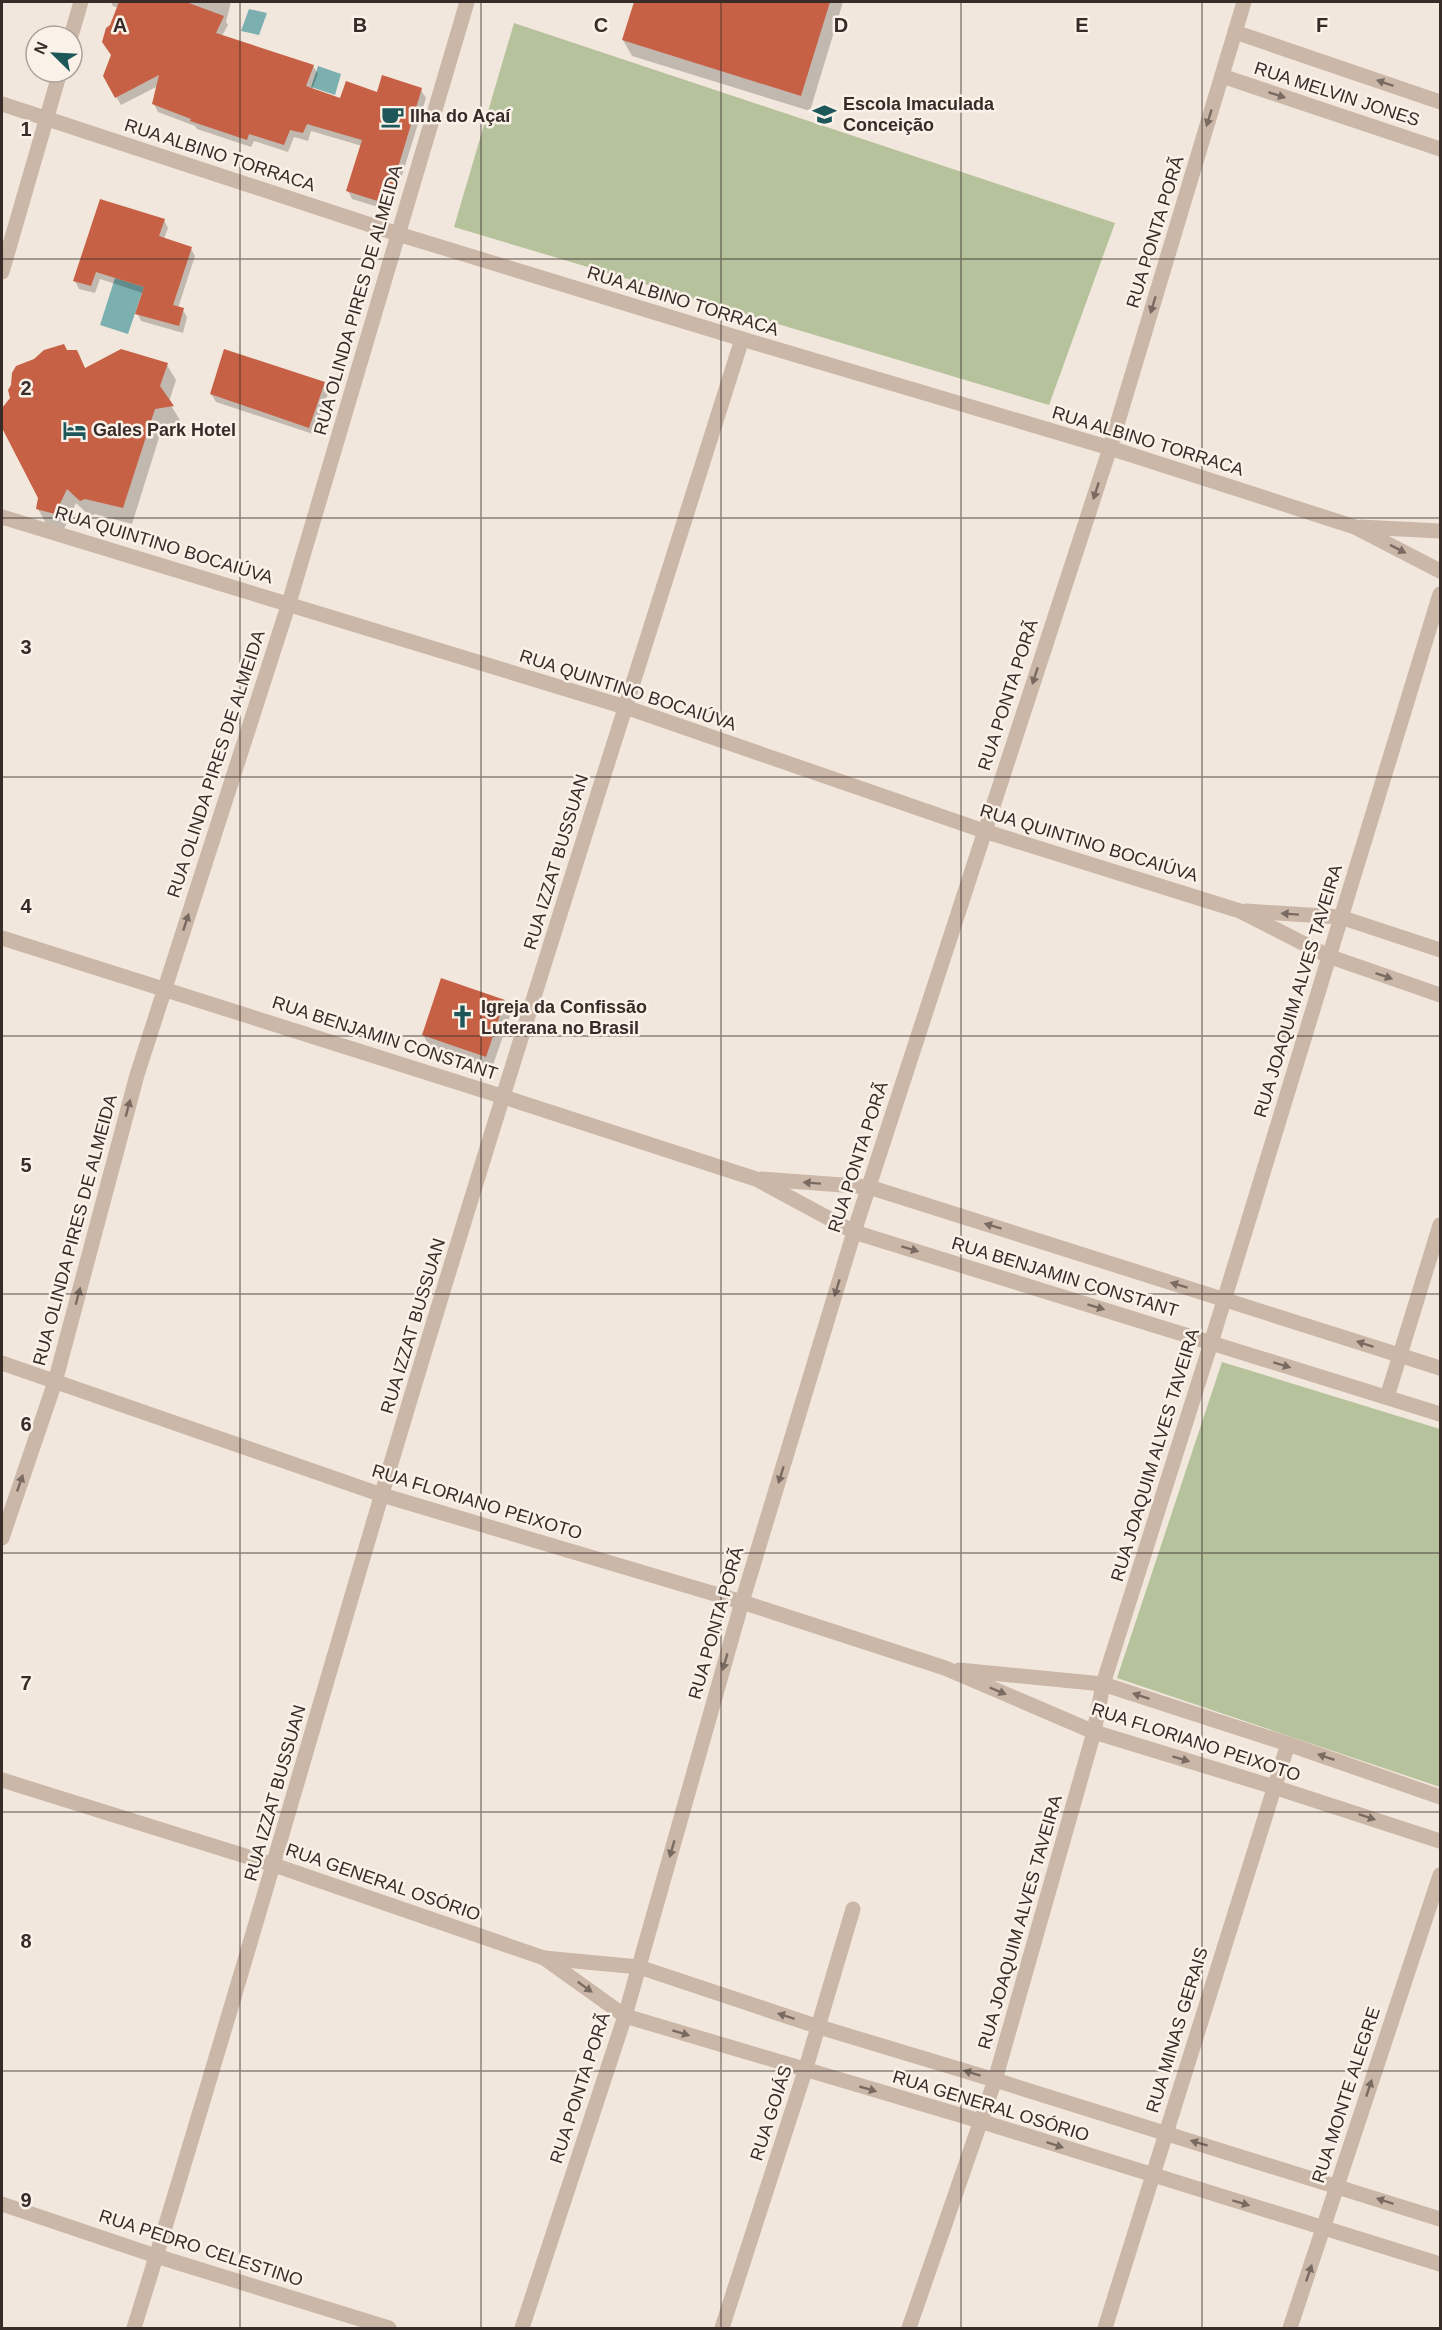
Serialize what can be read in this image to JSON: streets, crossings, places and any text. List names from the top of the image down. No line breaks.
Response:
{"streets":{"street":["RUA MELVIN JONES","RUA ALBINO TORRACA","RUA PONTA PORÃ","RUA OLINDA PIRES DE ALMEIDA","RUA QUINTINO BOCAIÚVA","RUA IZZAT BUSSUAN","RUA JOAQUIM ALVES TAVEIRA","RUA BENJAMIN CONSTANT","RUA FLORIANO PEIXOTO","RUA GENERAL OSÓRIO","RUA MINAS GERAIS","RUA MONTE ALEGRE","RUA GOIÁS","RUA PEDRO CELESTINO"]},"crossings":[["RUA MELVIN JONES","RUA PONTA PORÃ"],["RUA ALBINO TORRACA","RUA PONTA PORÃ"],["RUA ALBINO TORRACA","RUA OLINDA PIRES DE ALMEIDA"],["RUA ALBINO TORRACA","RUA IZZAT BUSSUAN"],["RUA PONTA PORÃ","RUA QUINTINO BOCAIÚVA"],["RUA PONTA PORÃ","RUA BENJAMIN CONSTANT"],["RUA PONTA PORÃ","RUA FLORIANO PEIXOTO"],["RUA PONTA PORÃ","RUA GENERAL OSÓRIO"],["RUA OLINDA PIRES DE ALMEIDA","RUA QUINTINO BOCAIÚVA"],["RUA OLINDA PIRES DE ALMEIDA","RUA BENJAMIN CONSTANT"],["RUA OLINDA PIRES DE ALMEIDA","RUA FLORIANO PEIXOTO"],["RUA QUINTINO BOCAIÚVA","RUA IZZAT BUSSUAN"],["RUA QUINTINO BOCAIÚVA","RUA JOAQUIM ALVES TAVEIRA"],["RUA IZZAT BUSSUAN","RUA BENJAMIN CONSTANT"],["RUA IZZAT BUSSUAN","RUA FLORIANO PEIXOTO"],["RUA IZZAT BUSSUAN","RUA GENERAL OSÓRIO"],["RUA IZZAT BUSSUAN","RUA PEDRO CELESTINO"],["RUA JOAQUIM ALVES TAVEIRA","RUA BENJAMIN CONSTANT"],["RUA JOAQUIM ALVES TAVEIRA","RUA FLORIANO PEIXOTO"],["RUA JOAQUIM ALVES TAVEIRA","RUA GENERAL OSÓRIO"],["RUA FLORIANO PEIXOTO","RUA MINAS GERAIS"],["RUA GENERAL OSÓRIO","RUA MINAS GERAIS"],["RUA GENERAL OSÓRIO","RUA MONTE ALEGRE"],["RUA GENERAL OSÓRIO","RUA GOIÁS"]],"one_way":["RUA PONTA PORÃ","RUA OLINDA PIRES DE ALMEIDA","RUA MONTE ALEGRE"],"places":{"school or university":["Escola Imaculada Conceição"],"cafe":["Ilha do Açaí"],"hotel":["Gales Park Hotel"],"church":["Igreja da Confissão Luterana no Brasil"]},"north":"top left","grid":{"columns":["A","B","C","D","E","F"],"rows":["1","2","3","4","5","6","7","8","9"]}}
